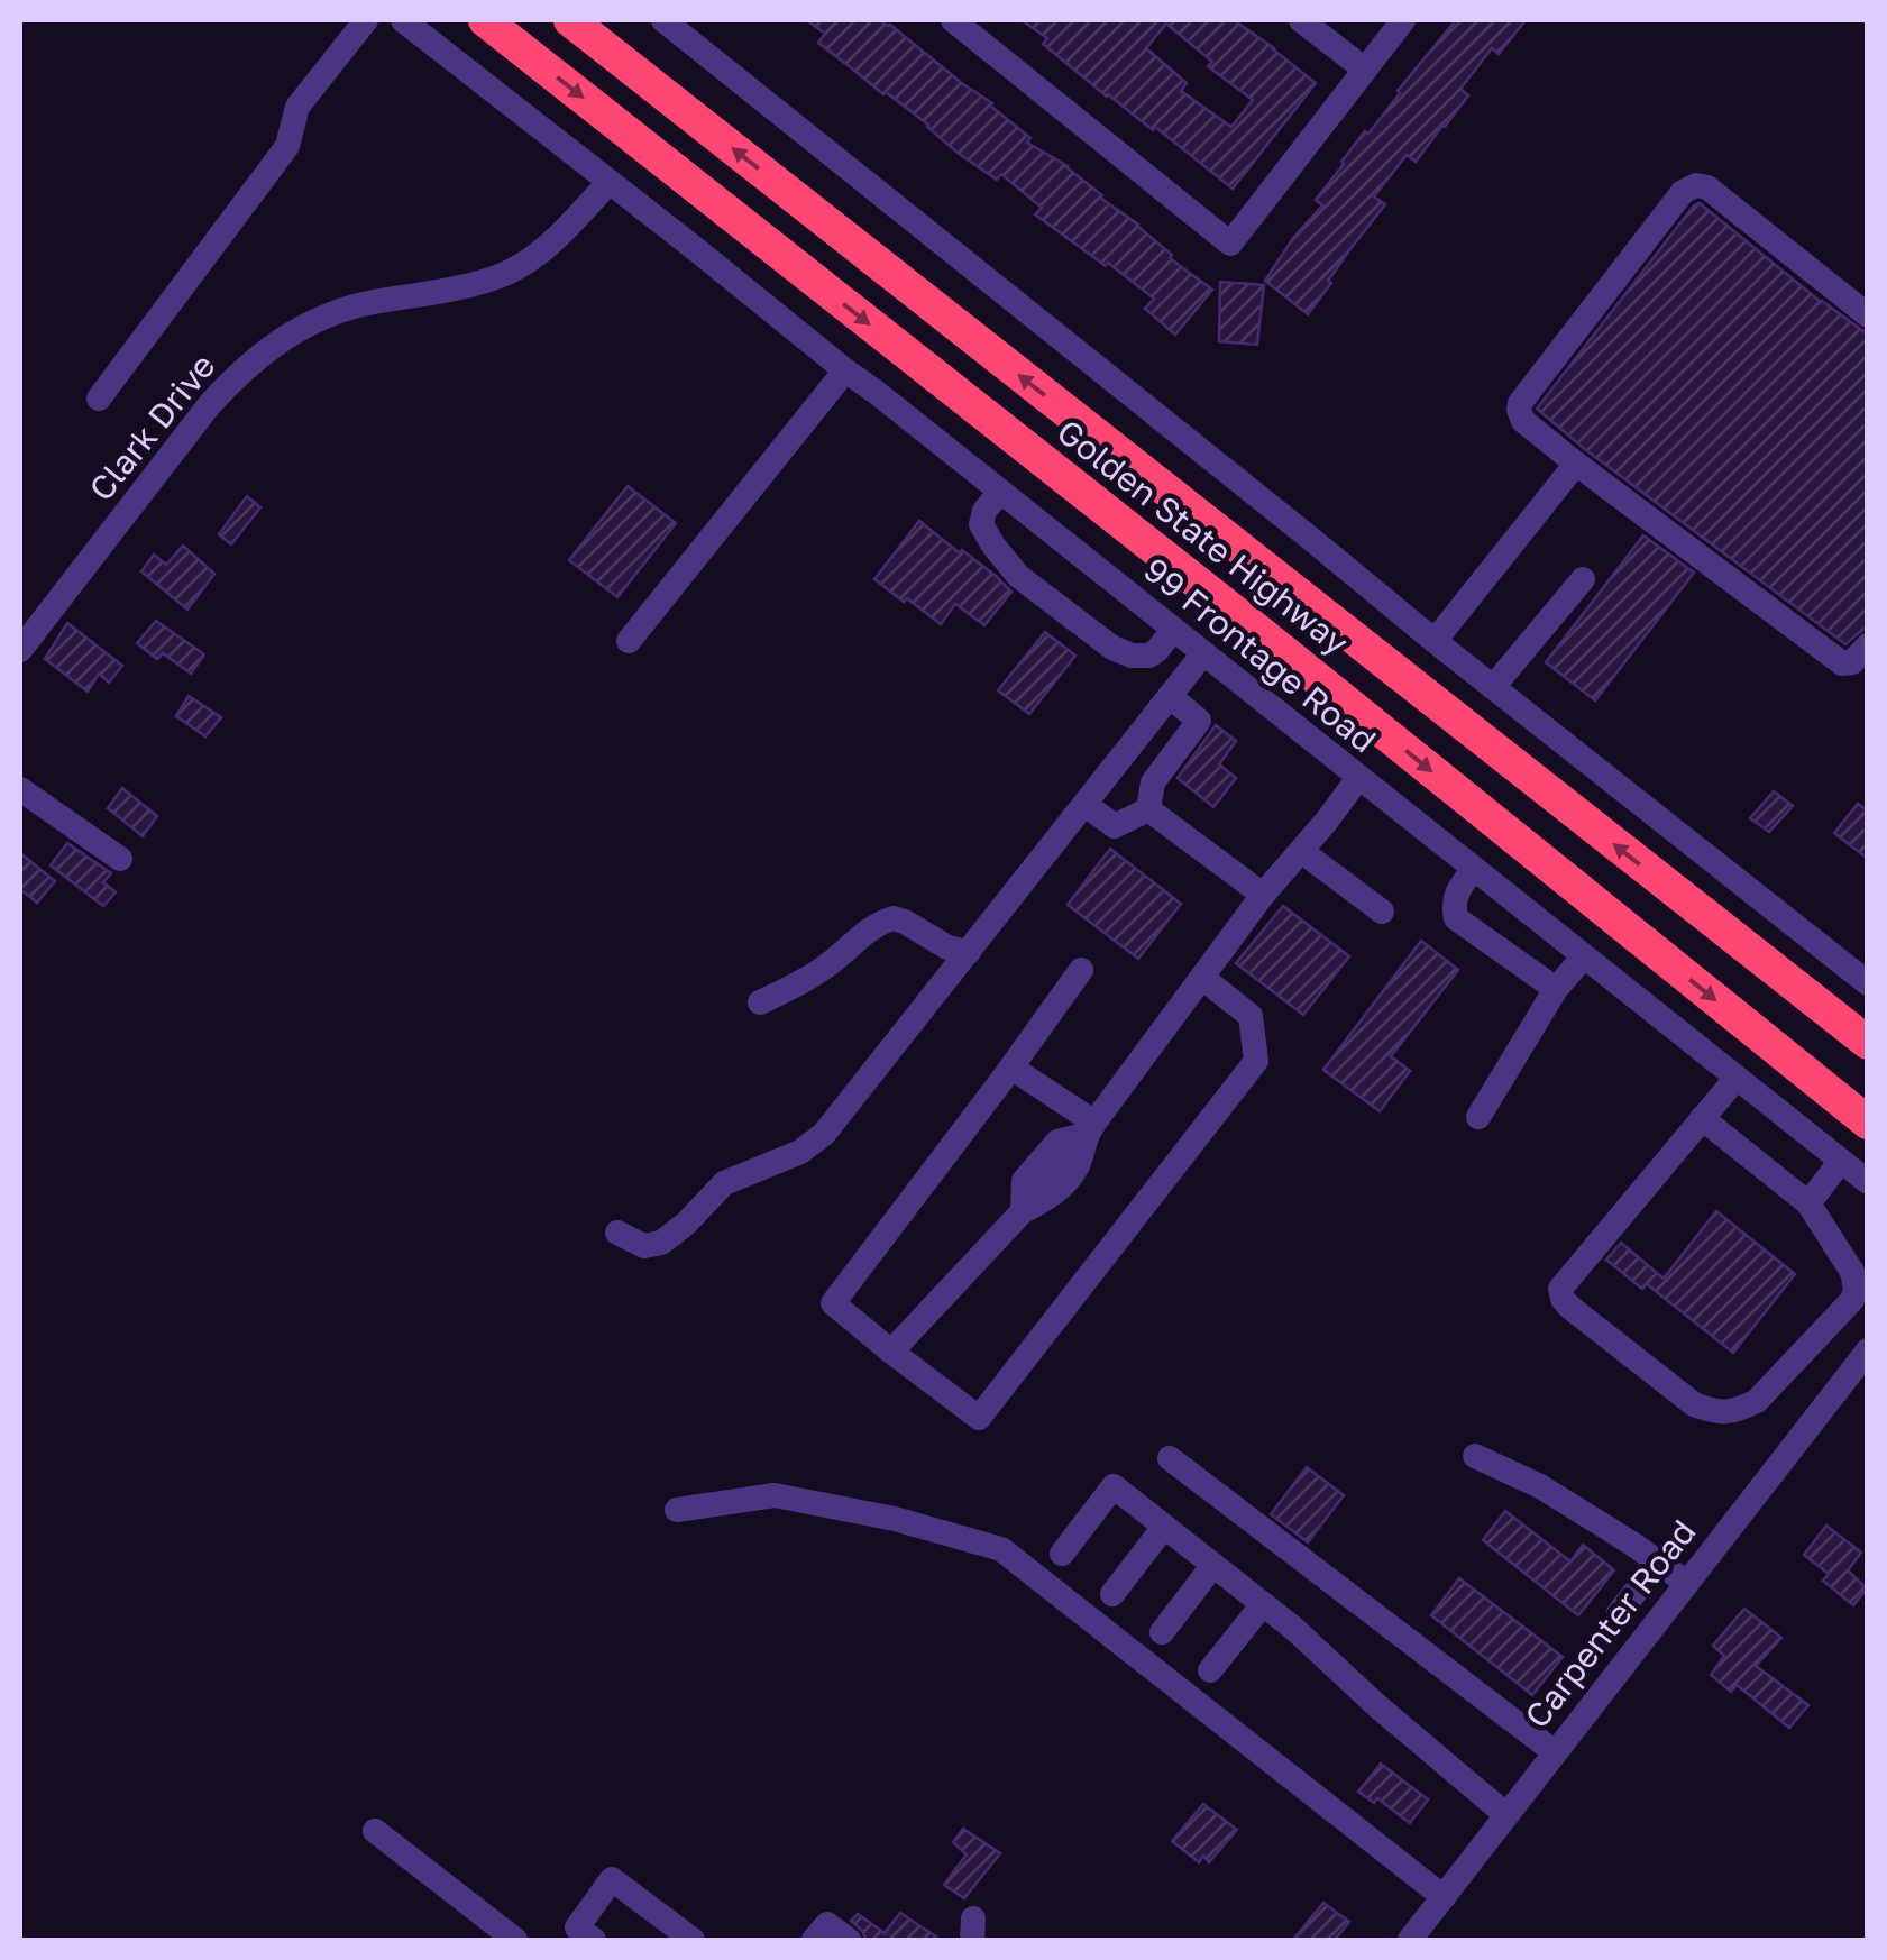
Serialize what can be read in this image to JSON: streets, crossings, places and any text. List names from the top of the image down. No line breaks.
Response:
{"streets":{"highway":["Golden State Highway"],"street":["Clark Drive","99 Frontage Road","Carpenter Road"]},"crossings":[["Clark Drive","99 Frontage Road"]]}
